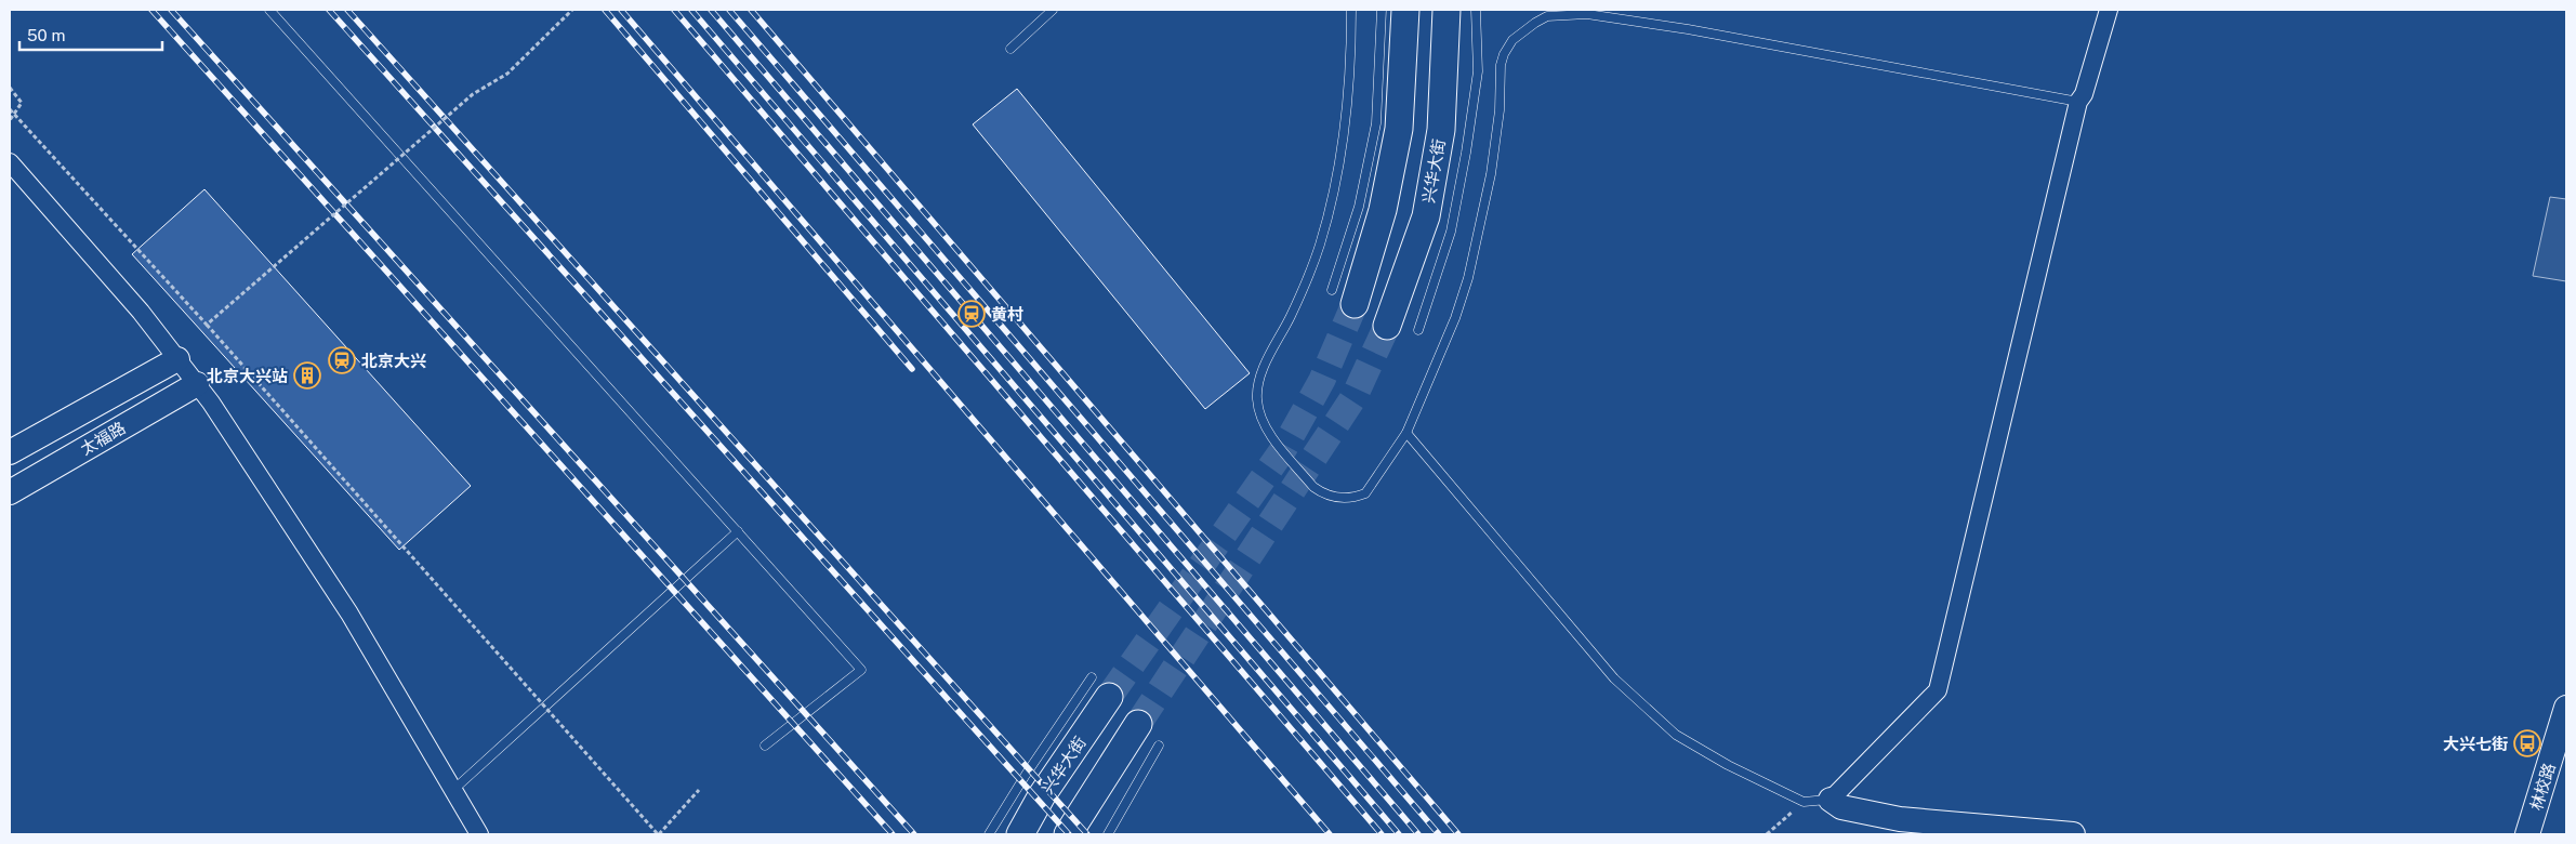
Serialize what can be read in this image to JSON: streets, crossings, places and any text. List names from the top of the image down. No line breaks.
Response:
{"streets":{"main road":["兴华大街","太福路","林校路"]},"places":{"station":["黄村","北京大兴"],"building":["北京大兴站"],"bus stop":["大兴七街"]},"scale_bar":"50 m"}
